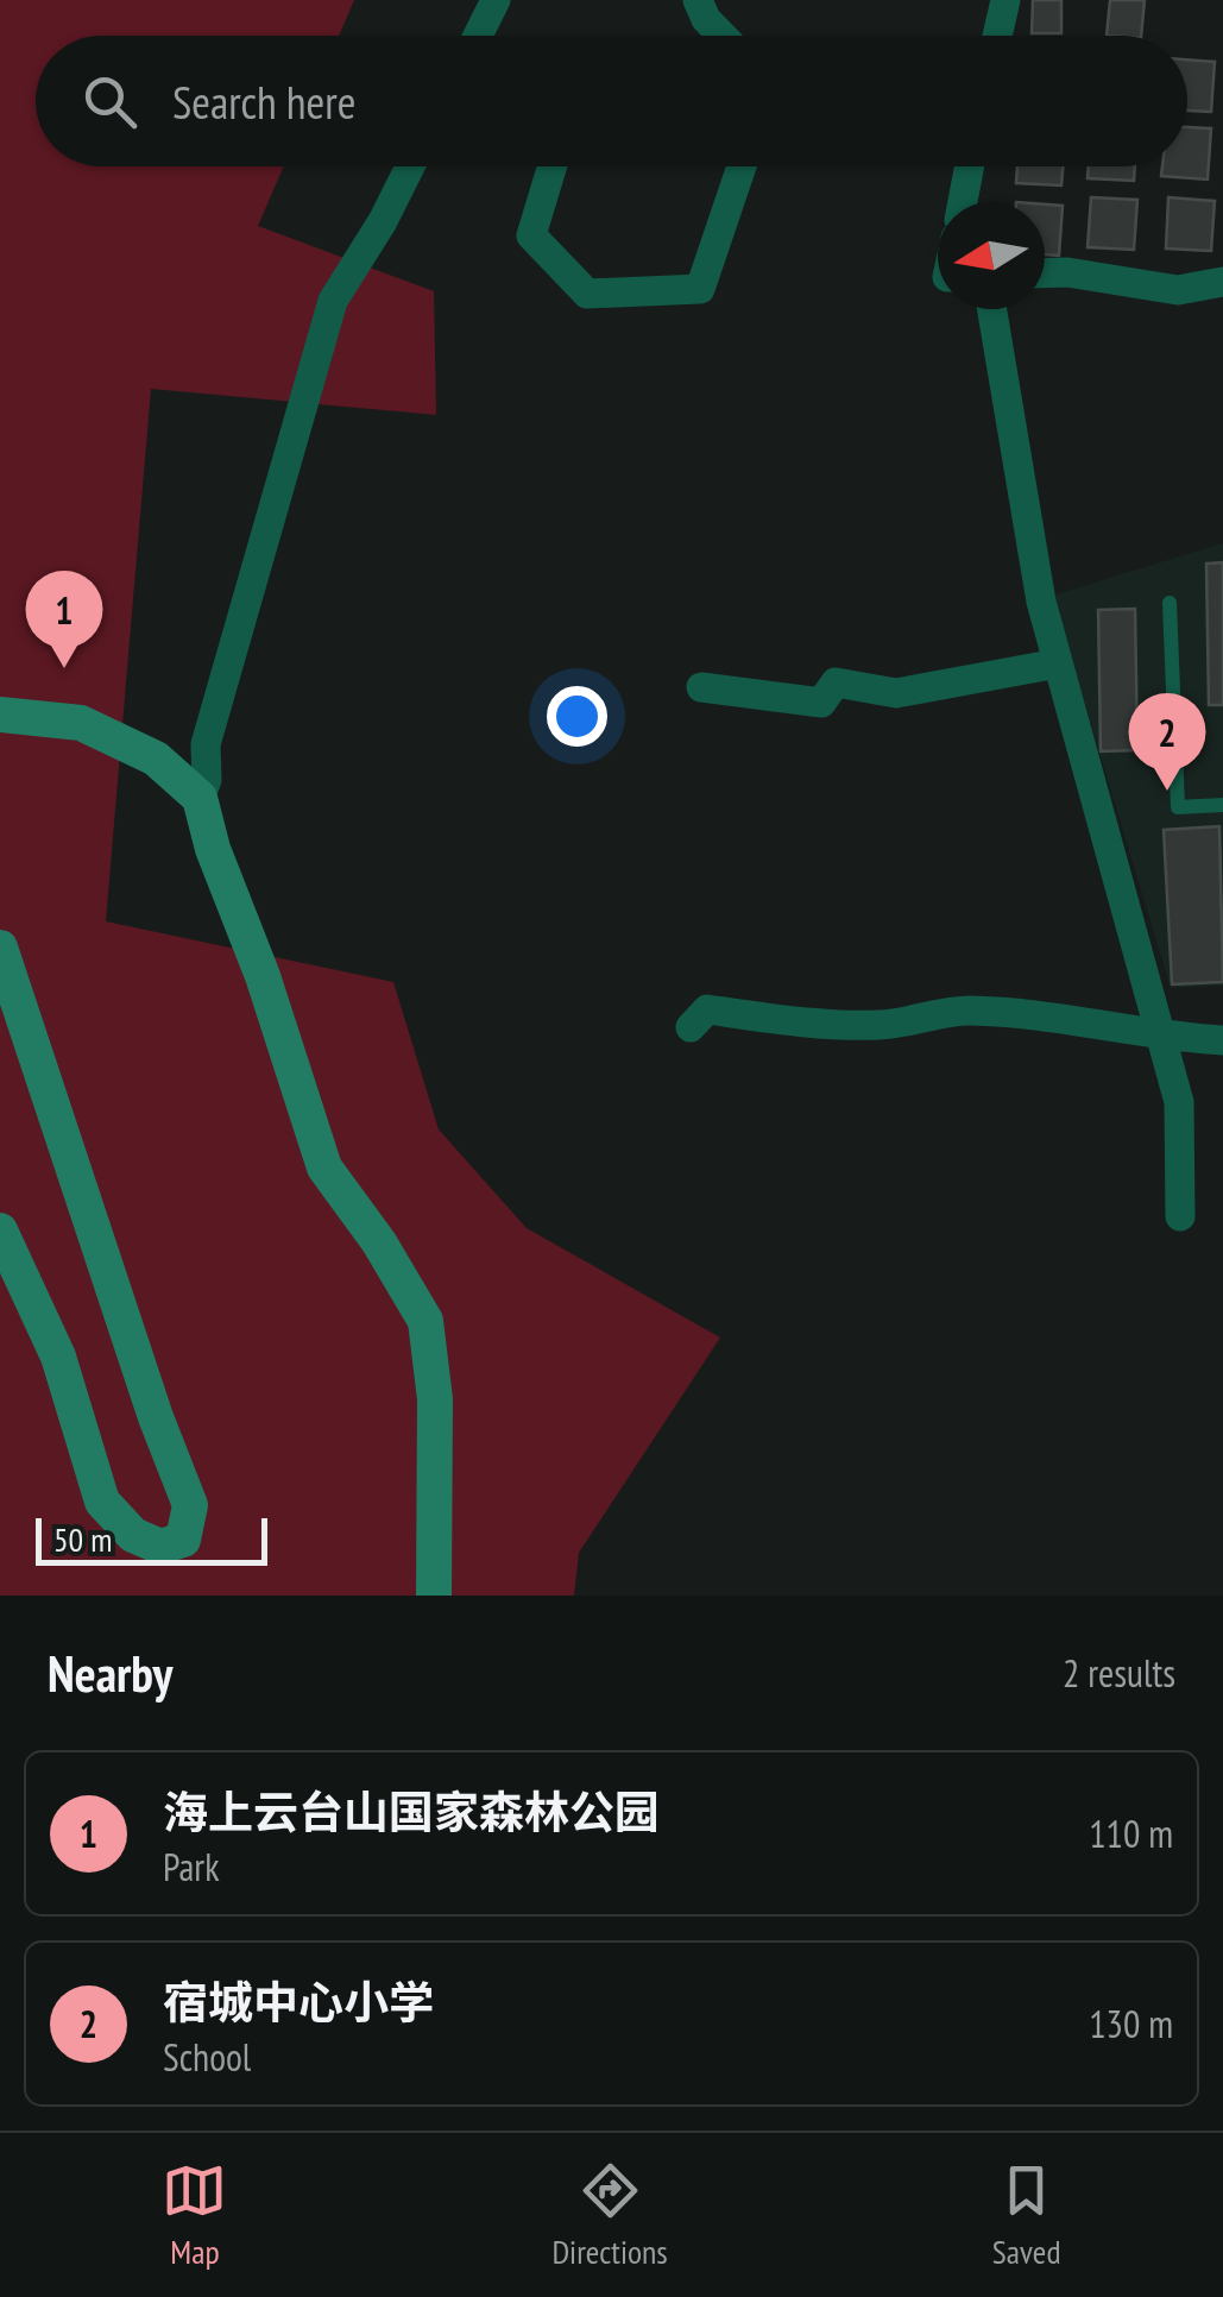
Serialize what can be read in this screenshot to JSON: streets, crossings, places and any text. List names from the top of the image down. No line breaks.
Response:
{"scale_bar":"50 m","north":"left","page":{"search":"Search here","pins":["1","2"],"scale":"50 m","heading":["Nearby","2 results"],"list":[{"mark":"1","name":"海上云台山国家森林公园","note":"Park","value":"110 m"},{"mark":"2","name":"宿城中心小学","note":"School","value":"130 m"}],"nav":["Map","Directions","Saved"]}}
